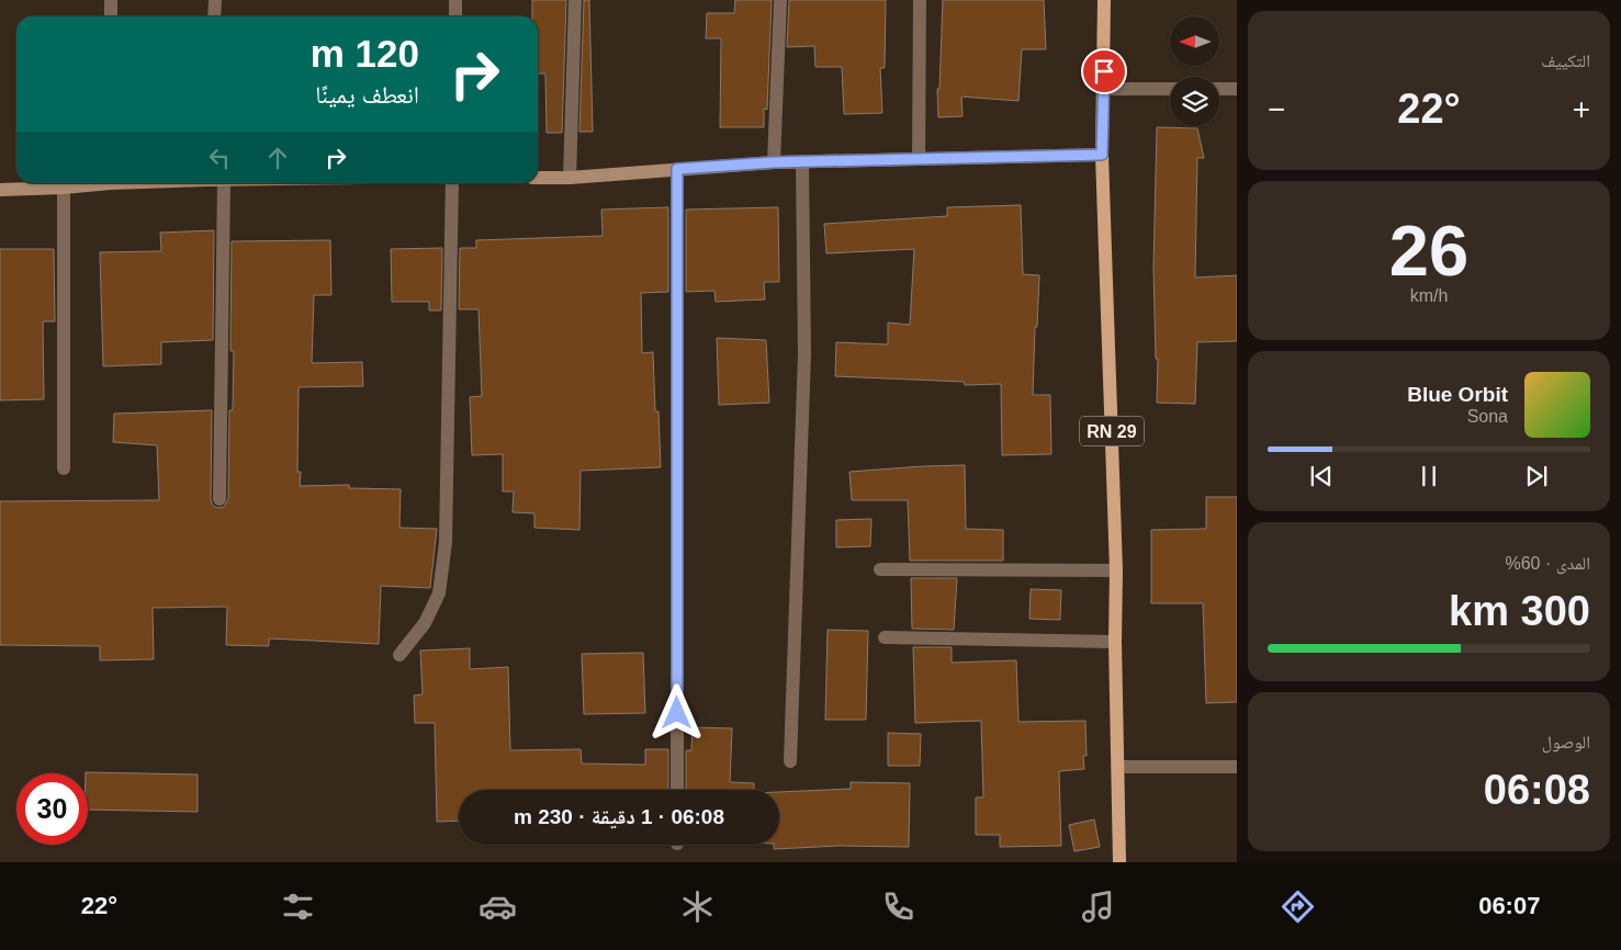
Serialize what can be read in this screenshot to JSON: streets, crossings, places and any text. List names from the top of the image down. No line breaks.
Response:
{"streets":{"main road":["RN 29"]},"north":"left","page":{"tile":["التكييف",["26","km/h"],["المدى · 60%","300 km"],["الوصول","06:08"]],"turn":["120 m","انعطف يمينًا"],"heat":["−","22°","+"],"song":["Blue Orbit","Sona"],"limit":"30","trip":"06:08 · 1 دقيقة · 230 m","tabs":["06:07","22°"]}}
